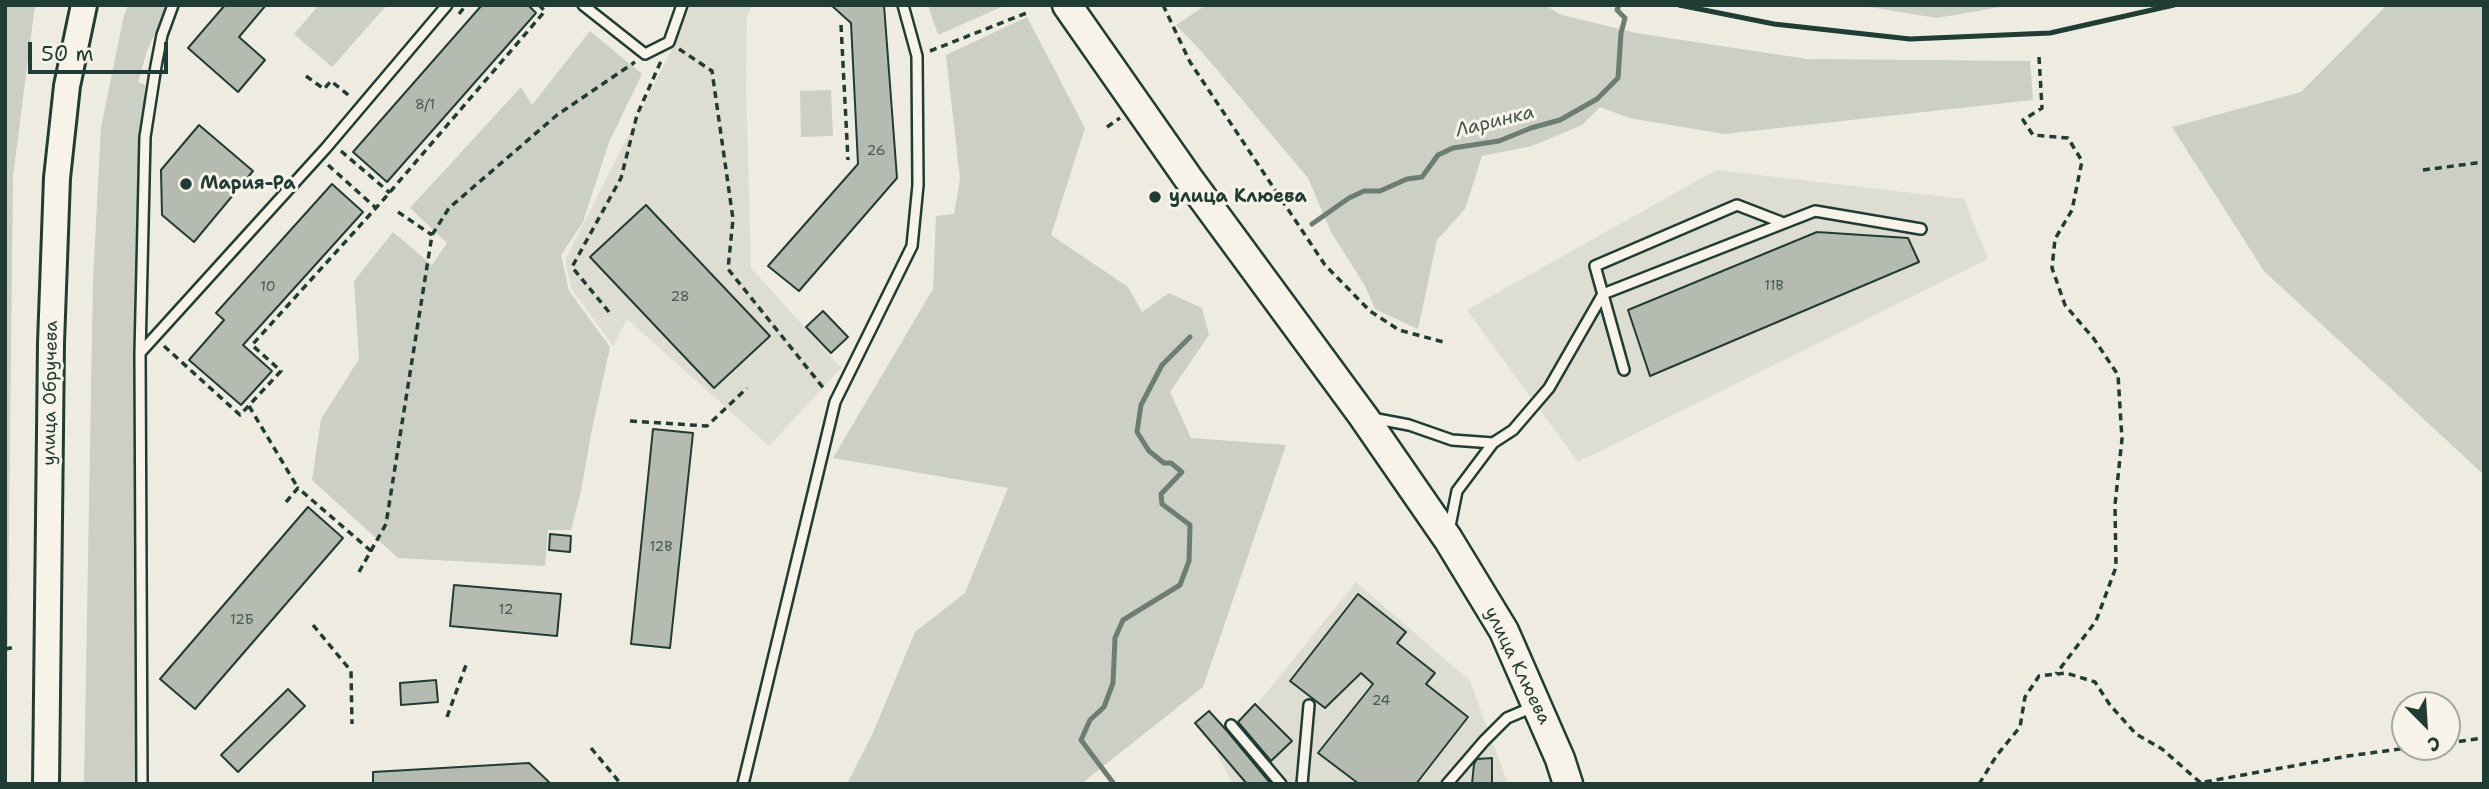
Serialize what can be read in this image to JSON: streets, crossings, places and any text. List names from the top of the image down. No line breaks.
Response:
{"streets":{"main road":["улица Клюева"],"street":["улица Обручева"]},"water":["Ларинка"],"places":["Мария-Ра","улица Клюева"],"house_numbers":["8/1","26","11В","10","28","12В","12","12Б","24"],"scale_bar":"50 m","north":"bottom right"}
